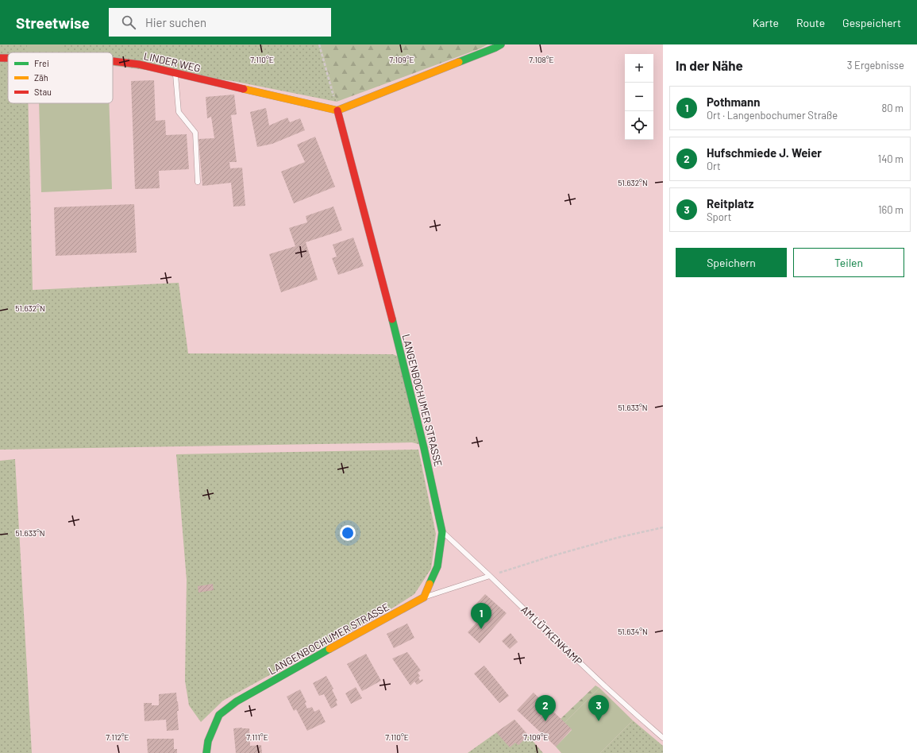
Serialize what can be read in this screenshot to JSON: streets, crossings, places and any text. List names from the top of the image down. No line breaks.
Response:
{"streets":{"street":["LINDER WEG","LANGENBOCHUMER STRASSE"],"lane":["AM LÜTKENKAMP"]},"crossings":[["LINDER WEG","LANGENBOCHUMER STRASSE"],["LANGENBOCHUMER STRASSE","AM LÜTKENKAMP"]],"legend":["Frei","Zäh","Stau"],"page":{"header":"Streetwise","search":"Hier suchen","nav":["Karte","Route","Gespeichert"],"heading":["In der Nähe","3 Ergebnisse"],"map_buttons":["+","−"],"list":[{"mark":"1","name":"Pothmann","note":"Ort · Langenbochumer Straße","value":"80 m"},{"mark":"2","name":"Hufschmiede J. Weier","note":"Ort","value":"140 m"},{"mark":"3","name":"Reitplatz","note":"Sport","value":"160 m"}],"buttons":["Speichern","Teilen"],"pins":["1","2","3"]},"coordinates":["7.110°E","7.109°E","7.108°E","51.632°N","51.633°N","51.634°N","7.112°E","7.111°E"]}
